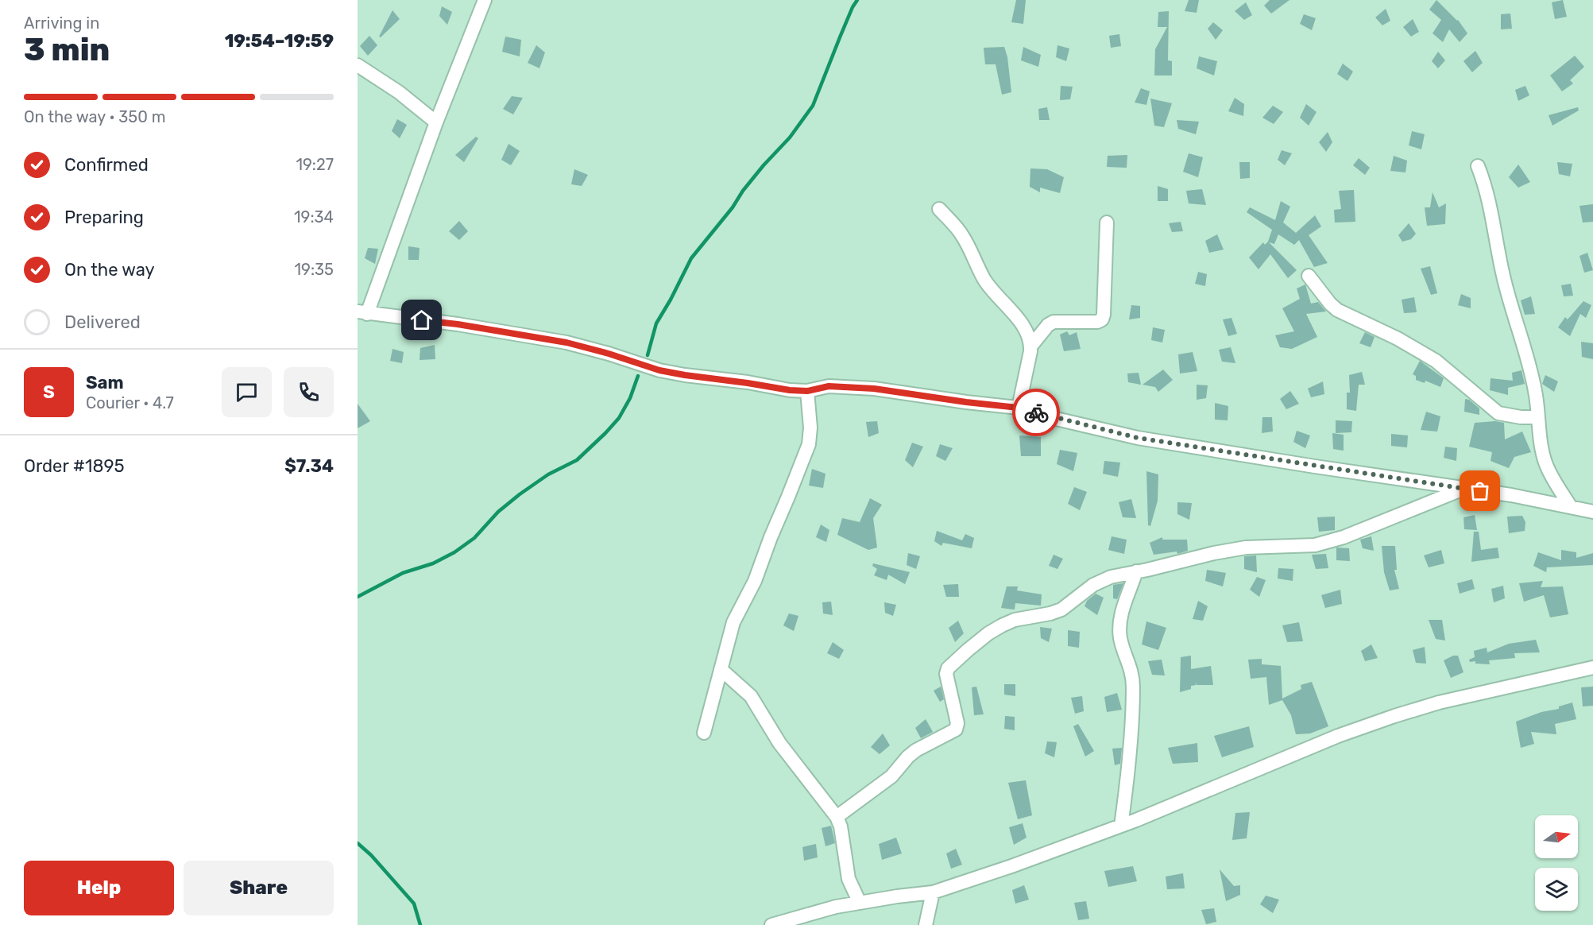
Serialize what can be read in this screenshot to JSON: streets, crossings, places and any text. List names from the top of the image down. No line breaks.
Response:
{"north":"right","page":{"heading":["3 min","Arriving in","19:54–19:59"],"panel":["Sam","Courier · 4.7","Order #1895","$7.34"],"bar":"On the way · 350 m","list":[["Confirmed","19:27"],["Preparing","19:34"],["On the way","19:35"],"Delivered"],"round":"S","buttons":["Help","Share"]}}
